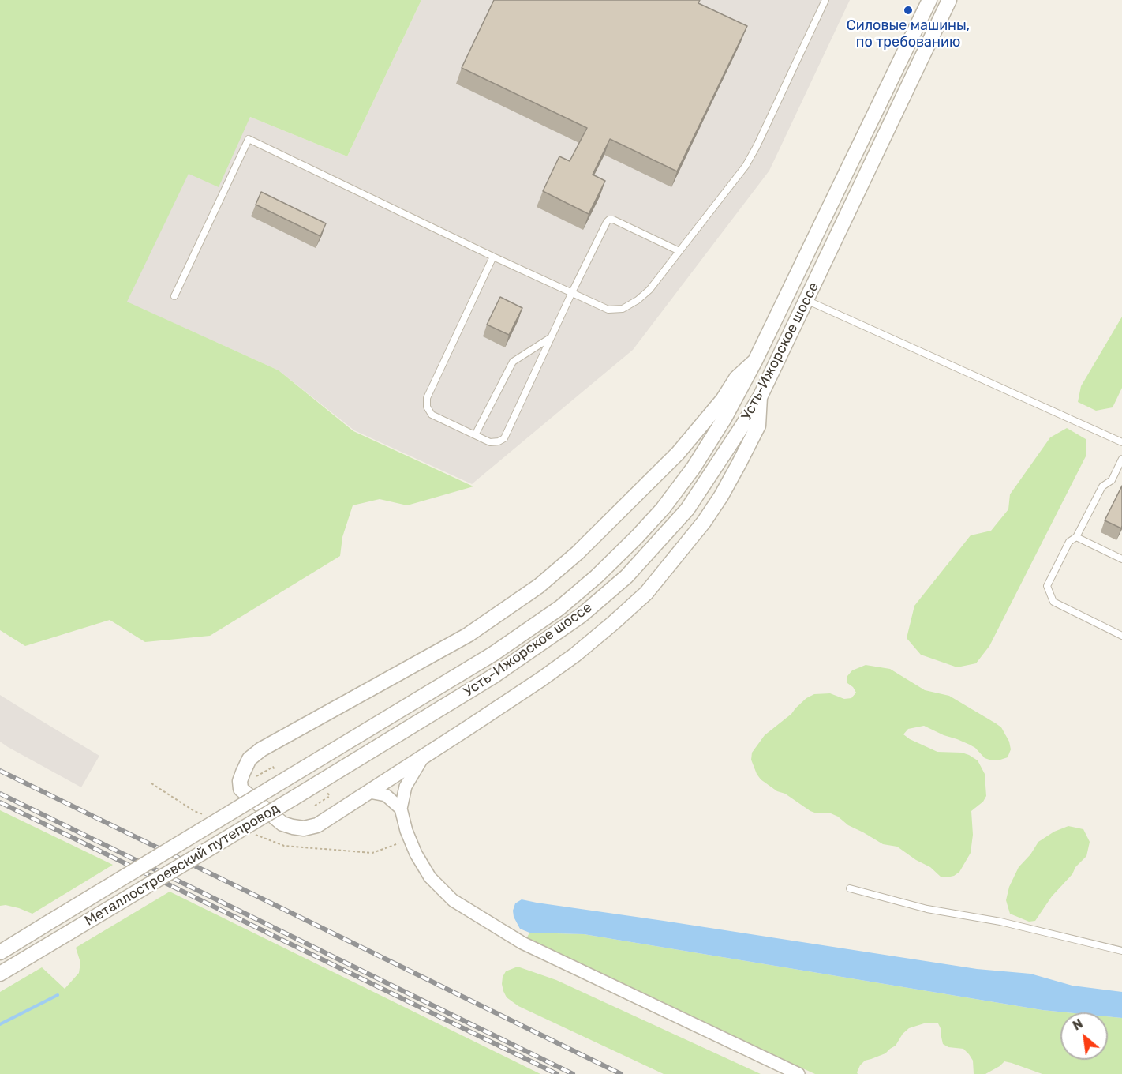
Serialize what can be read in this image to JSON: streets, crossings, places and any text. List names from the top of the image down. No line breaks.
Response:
{"streets":{"street":["Усть-Ижорское шоссе","Металлостроевский путепровод"]},"crossings":[["Усть-Ижорское шоссе","Металлостроевский путепровод"]],"places":["Силовые машины, по требованию"],"north":"top left"}
